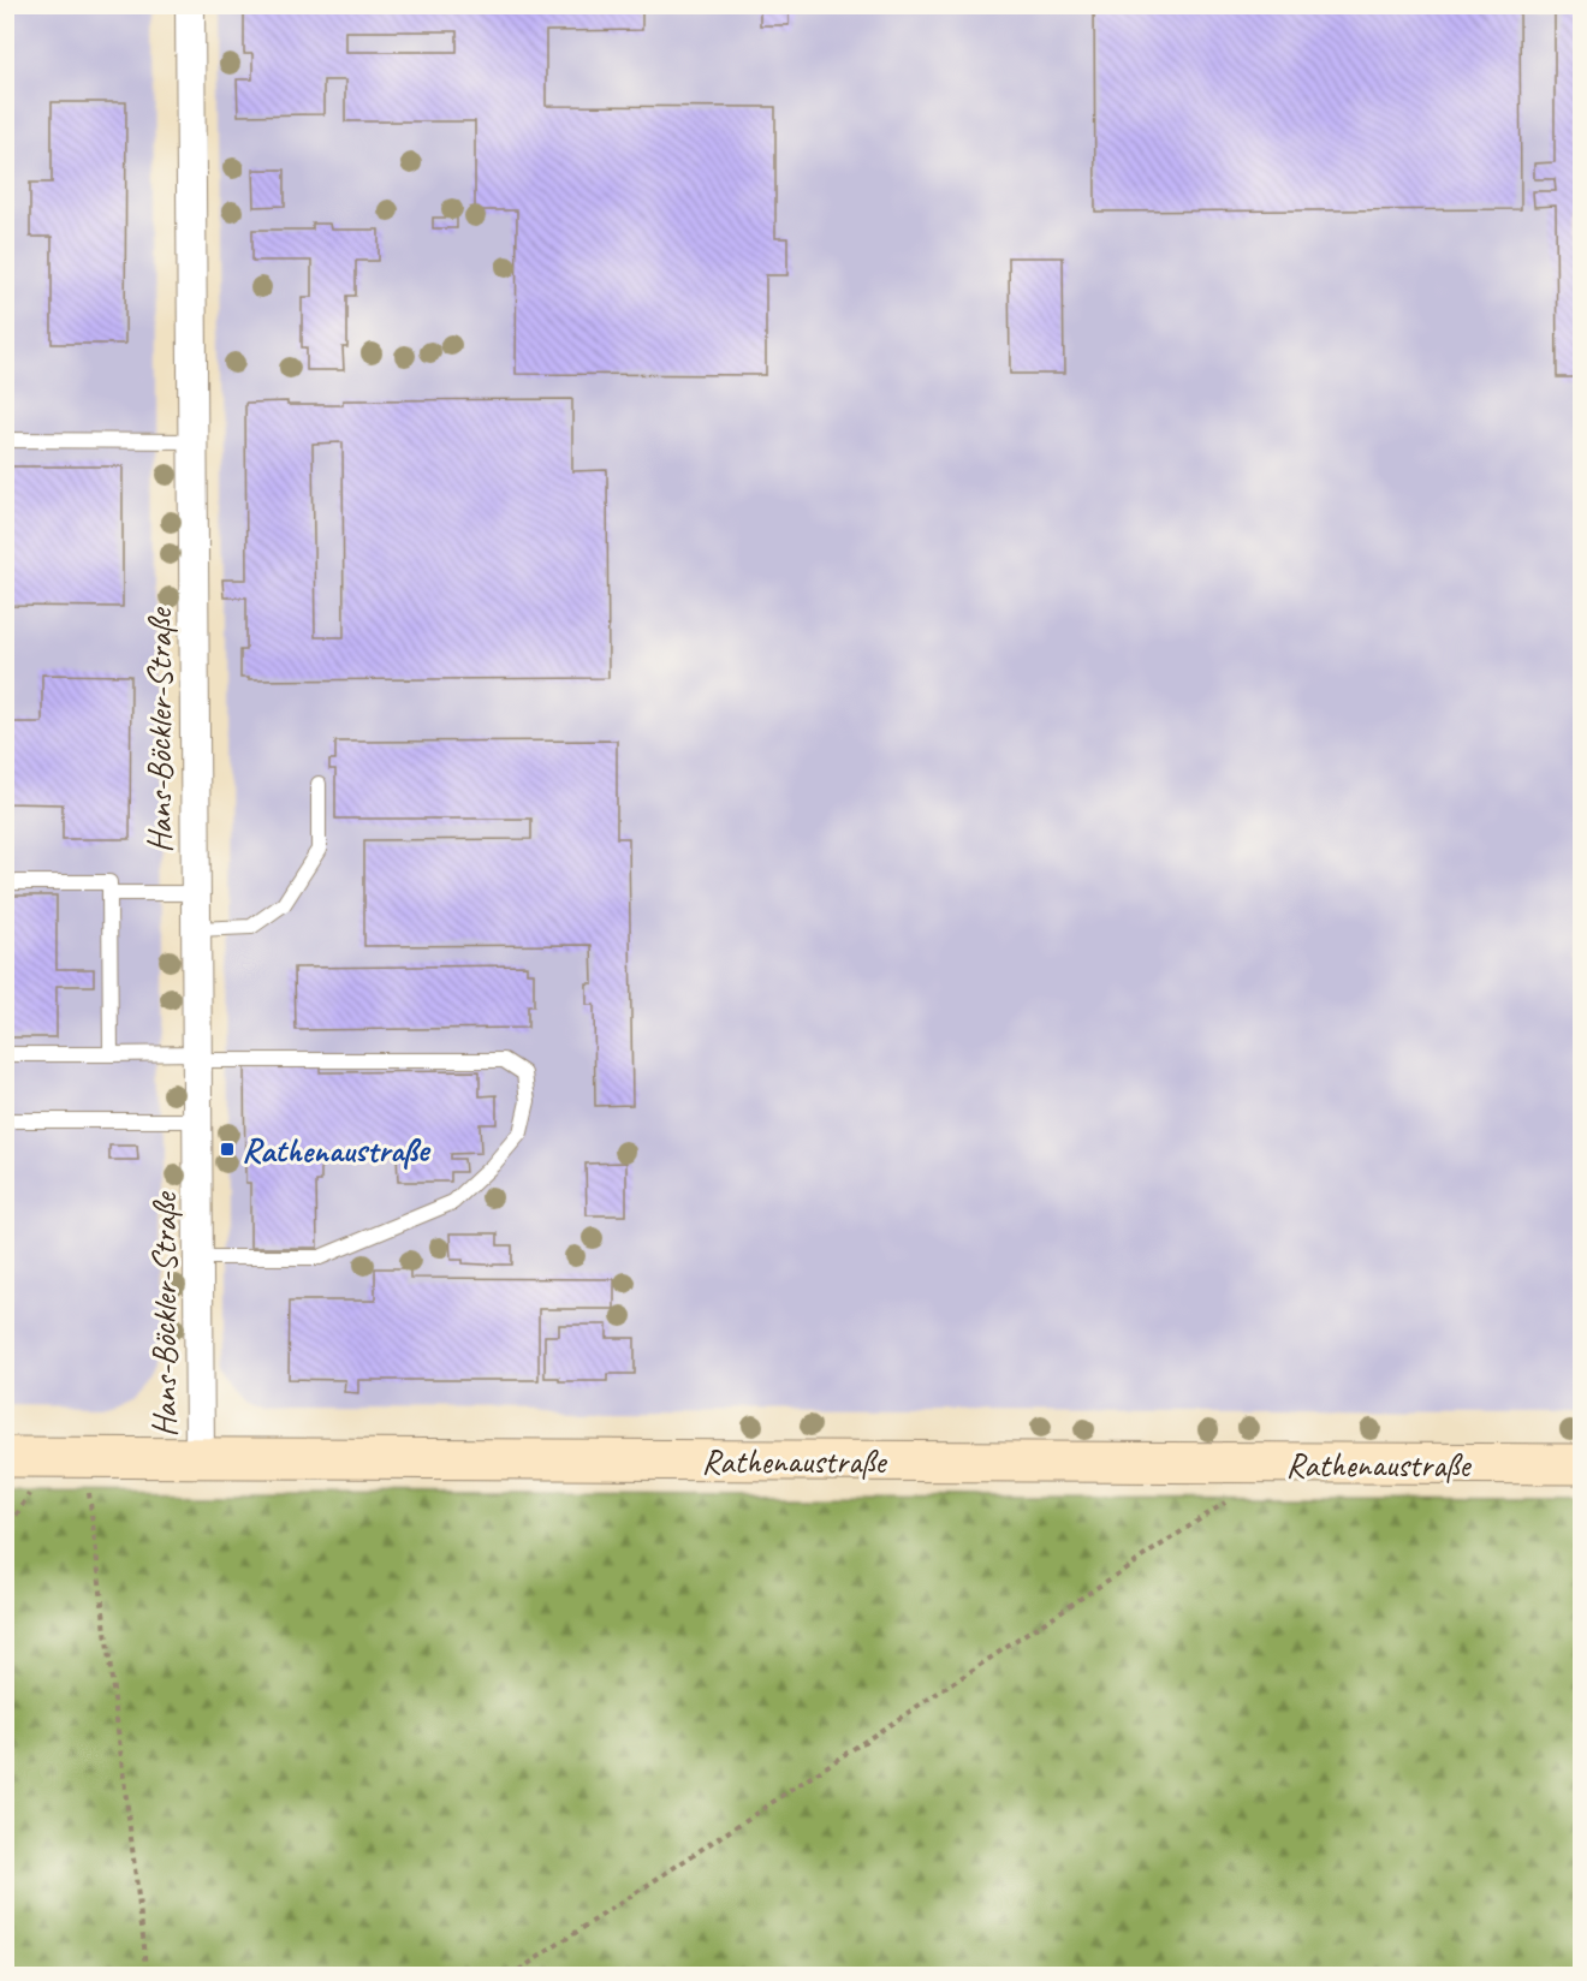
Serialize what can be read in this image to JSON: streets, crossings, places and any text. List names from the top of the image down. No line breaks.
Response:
{"streets":{"street":["Hans-Böckler-Straße","Rathenaustraße"]},"crossings":[["Hans-Böckler-Straße","Rathenaustraße"]],"places":{"transit":["Rathenaustraße"]}}
